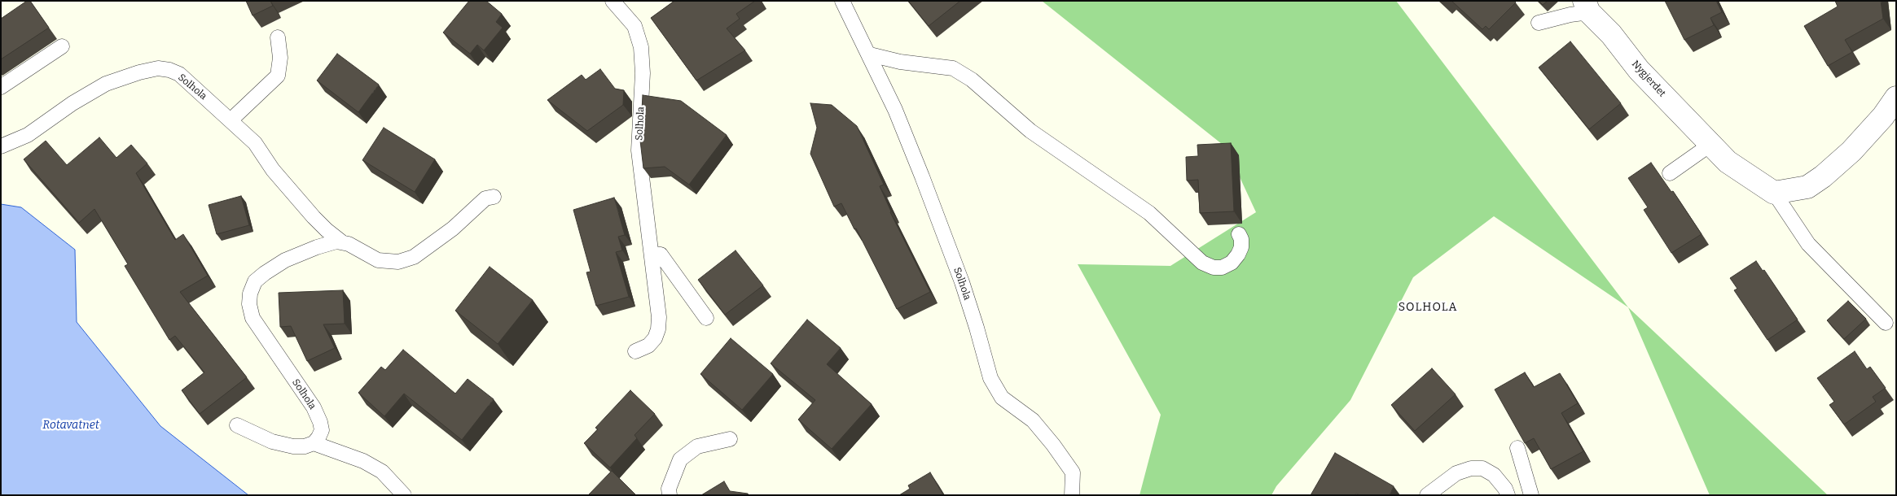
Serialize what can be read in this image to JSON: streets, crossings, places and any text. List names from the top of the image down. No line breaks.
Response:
{"streets":{"street":["Nygjerdet"],"lane":["Solhola"]},"districts":["SOLHOLA"],"water":["Rotavatnet"]}
